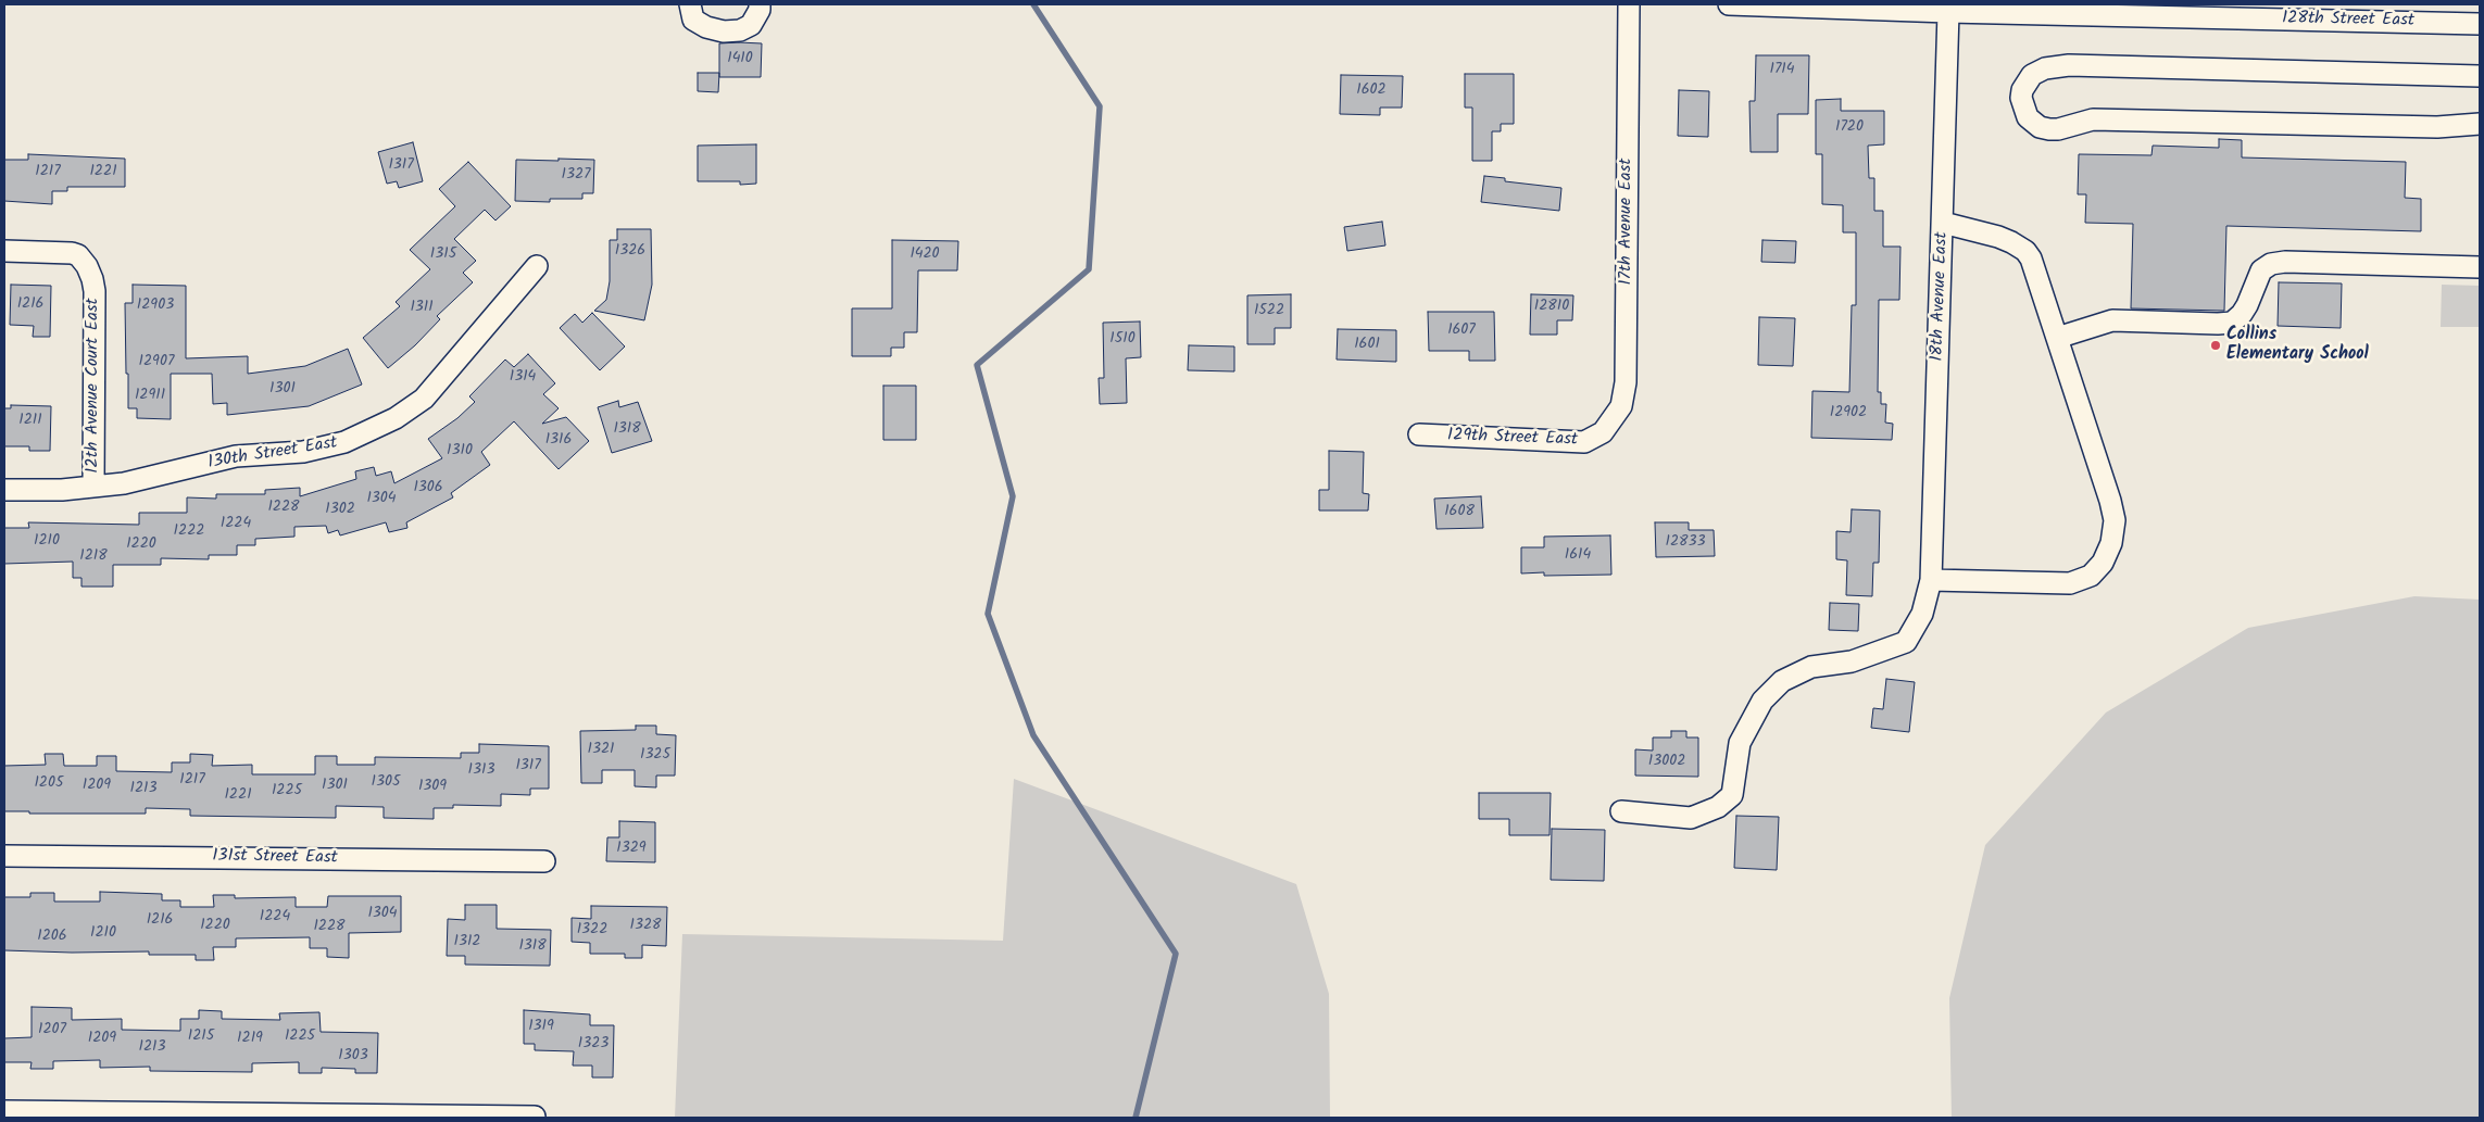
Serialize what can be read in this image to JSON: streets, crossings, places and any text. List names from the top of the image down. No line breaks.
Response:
{"streets":{"street":["128th Street East","17th Avenue East","18th Avenue East","12th Avenue Court East","129th Street East","130th Street East","131st Street East"]},"crossings":[["128th Street East","18th Avenue East"],["17th Avenue East","129th Street East"],["12th Avenue Court East","130th Street East"]],"places":["Collins Elementary School"],"house_numbers":["1410","1714","1602","1720","1317","1217","1221","1327","1326","1315","1420","1216","12903","12810","1311","1522","1607","1510","1601","12907","1314","1301","12911","12902","1211","1318","1316","1310","1306","1304","1228","1302","1608","1224","1222","1210","12833","1220","1614","1218","1321","1325","13002","1317","1313","1217","1305","1205","1209","1301","1309","1213","1225","1221","1329","1304","1224","1216","1220","1328","1228","1322","1210","1206","1312","1318","1319","1207","1215","1225","1209","1219","1323","1213","1303"]}
